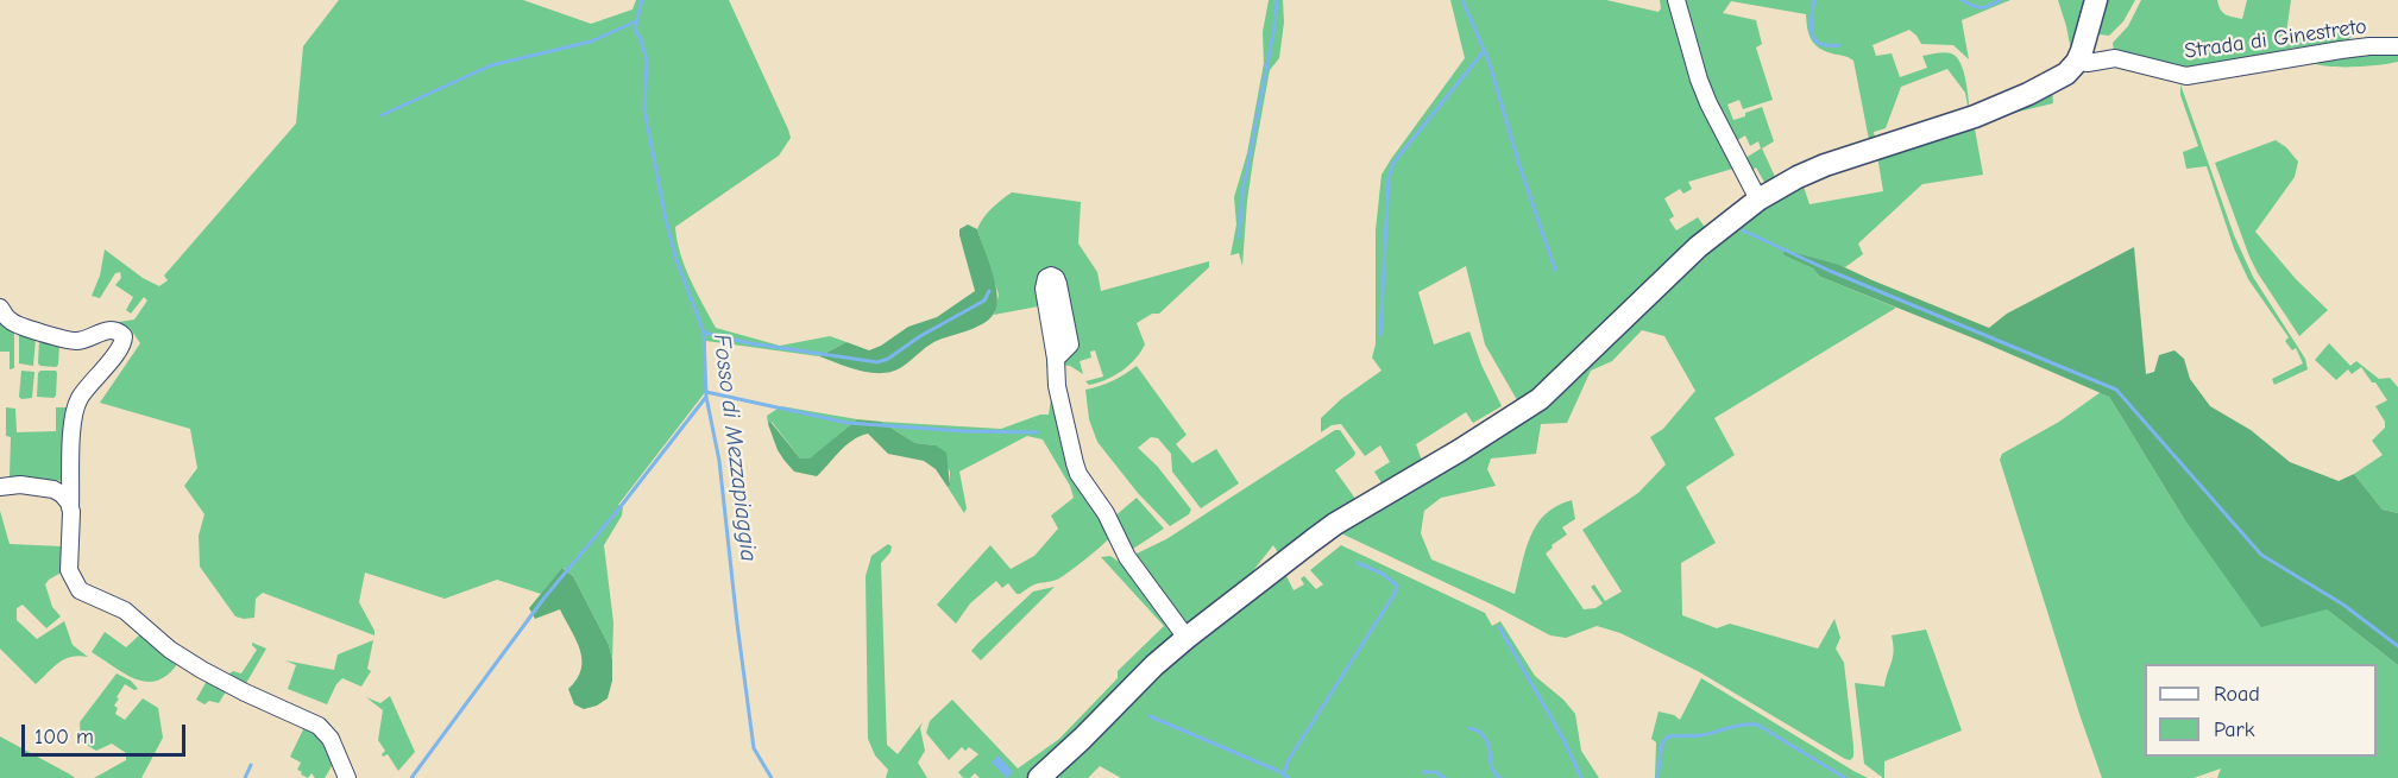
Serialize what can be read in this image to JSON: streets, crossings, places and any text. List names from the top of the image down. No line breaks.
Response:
{"streets":{"street":["Strada di Ginestreto"]},"water":["Fosso di Mezzapiaggia"],"legend":["Road","Park"],"scale_bar":"100 m"}
